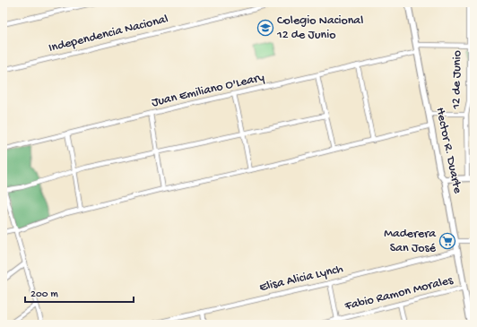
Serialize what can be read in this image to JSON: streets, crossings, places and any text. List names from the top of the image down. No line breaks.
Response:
{"streets":{"street":["Independencia Nacional","12 de Junio","Juan Emiliano O'Leary","Hector R. Duarte","Elisa Alicia Lynch","Fabio Ramon Morales"]},"crossings":[["Juan Emiliano O'Leary","Hector R. Duarte"],["Hector R. Duarte","Elisa Alicia Lynch"],["Hector R. Duarte","Fabio Ramon Morales"]],"places":{"school or university":["Colegio Nacional 12 de Junio"],"supermarket":["Maderera San José"]},"scale_bar":"200 m"}
